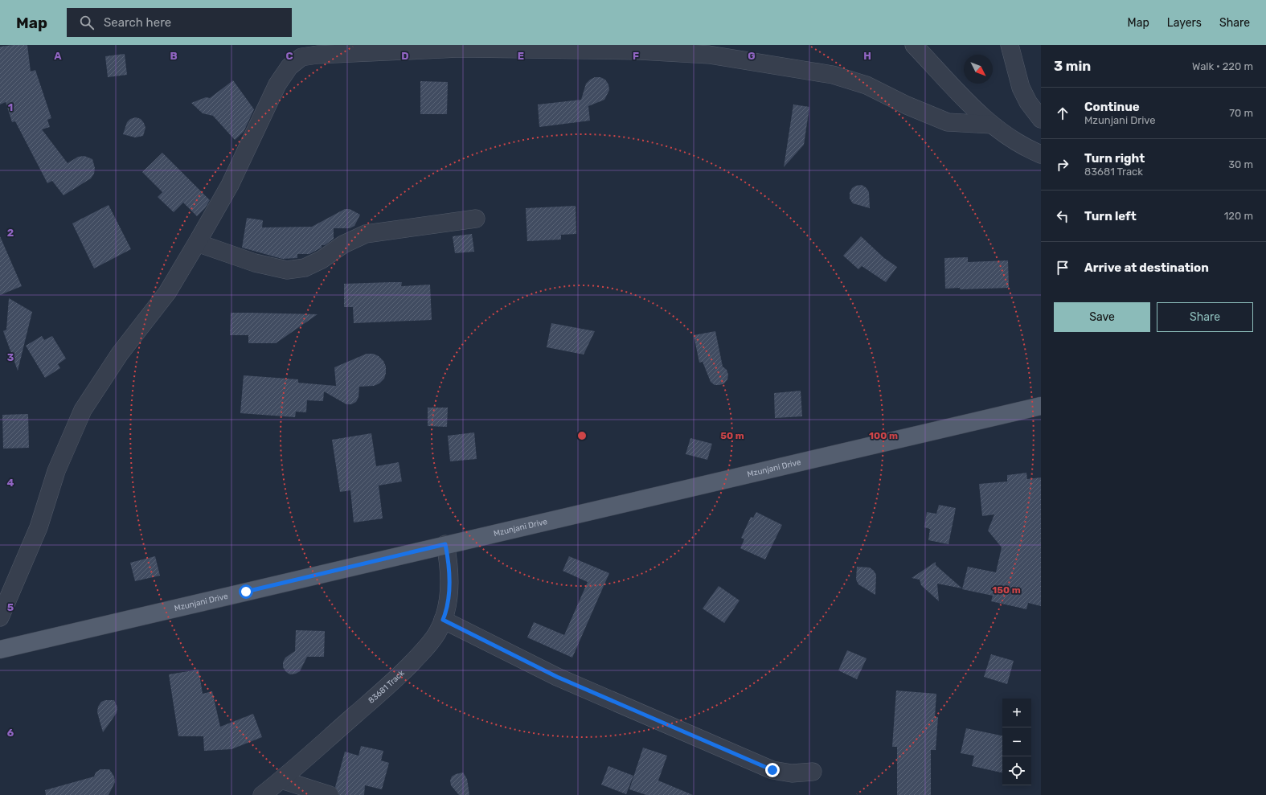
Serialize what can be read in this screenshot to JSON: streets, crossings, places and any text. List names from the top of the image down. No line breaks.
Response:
{"streets":{"main road":["Mzunjani Drive"],"street":["83681 Track"]},"crossings":[["Mzunjani Drive","83681 Track"]],"north":"bottom right","page":{"header":"Map","search":"Search here","nav":["Map","Layers","Share"],"heading":["3 min","Walk · 220 m"],"list":[["Continue","Mzunjani Drive","70 m"],["Turn right","83681 Track","30 m"],["Turn left","120 m"],"Arrive at destination"],"buttons":["Save","Share"],"map_buttons":["+","−"]},"grid":{"columns":["A","B","C","D","E","F","G","H"],"rows":["1","2","3","4","5","6"]},"rings":["50 m","100 m","150 m"]}
